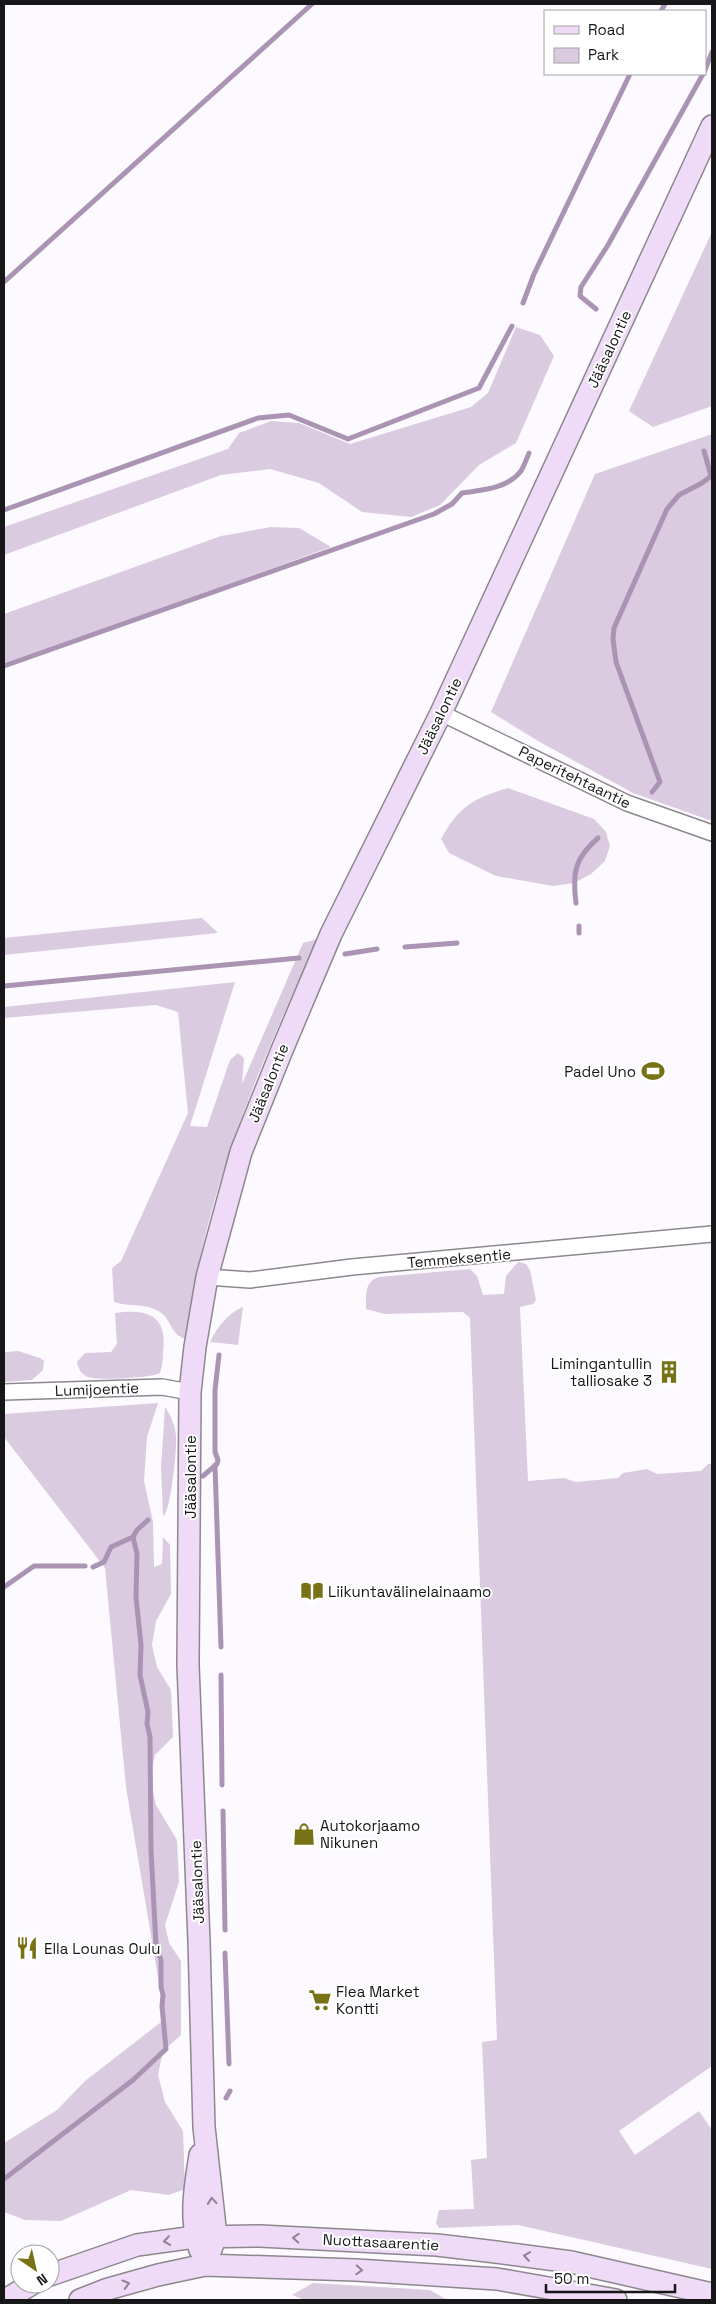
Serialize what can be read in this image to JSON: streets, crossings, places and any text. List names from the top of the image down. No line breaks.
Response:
{"streets":{"main road":["Jääsalontie","Nuottasaarentie"],"street":["Paperitehtaantie","Temmeksentie","Lumijoentie"]},"crossings":[["Jääsalontie","Paperitehtaantie"],["Jääsalontie","Temmeksentie"],["Jääsalontie","Lumijoentie"],["Jääsalontie","Nuottasaarentie"]],"places":{"sports":["Padel Uno"],"building":["Limingantullin talliosake 3"],"library":["Liikuntavälinelainaamo"],"shop":["Autokorjaamo Nikunen"],"restaurant":["Ella Lounas Oulu"],"supermarket":["Flea Market Kontti"]},"legend":["Road","Park"],"scale_bar":"50 m","north":"bottom right"}
